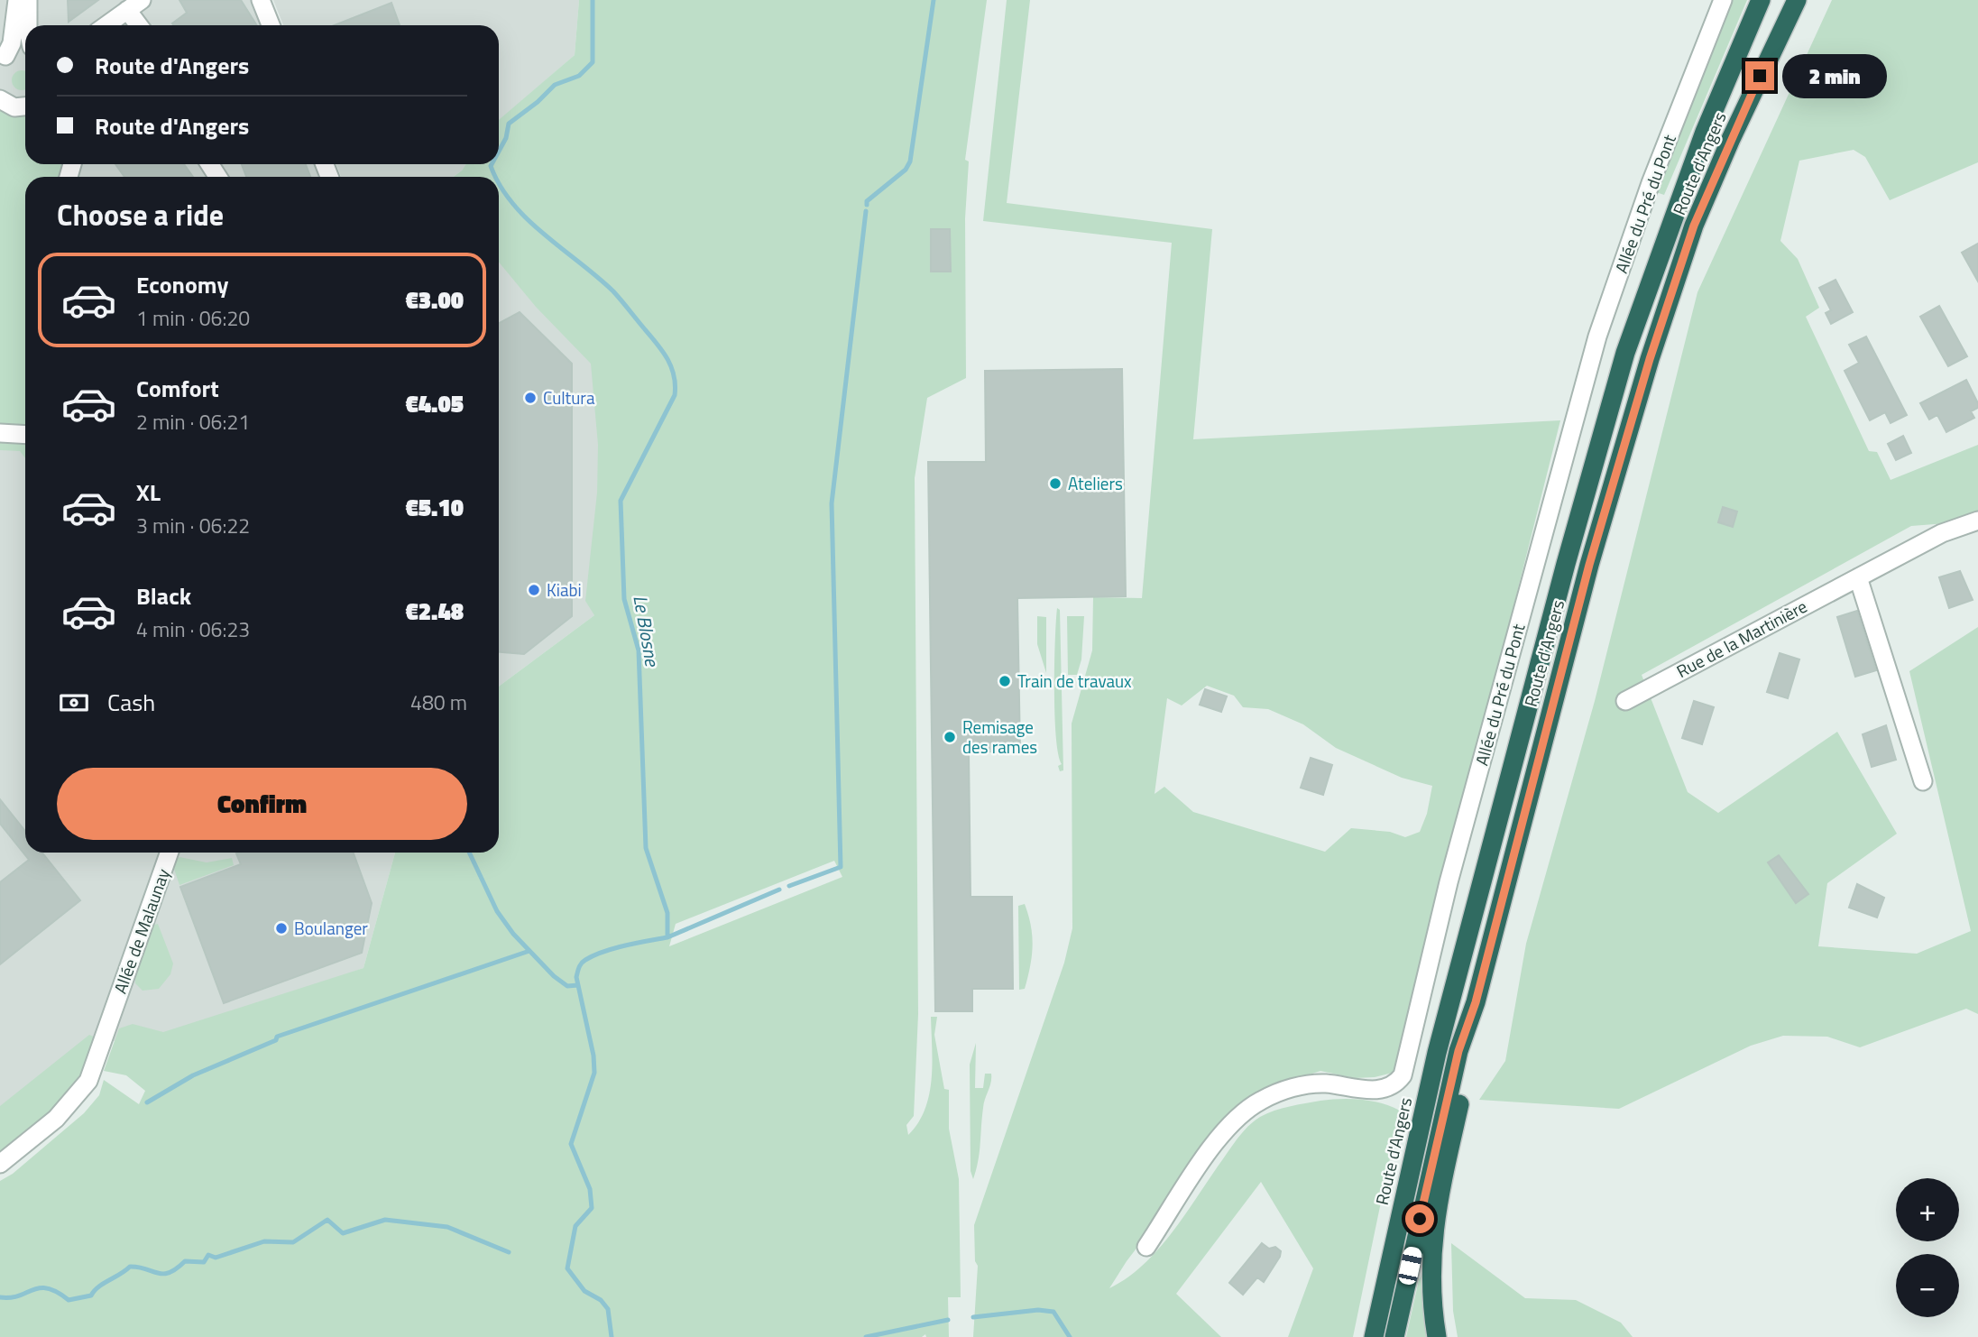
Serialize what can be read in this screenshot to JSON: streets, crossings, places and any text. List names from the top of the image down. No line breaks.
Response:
{"streets":{"highway":["Route d'Angers"],"street":["Allée du Pré du Pont","Rue de la Martinière","Allée de Malaunay"]},"water":["Le Blosne"],"places":["Cultura","Ateliers","Kiabi","Train de travaux","Remisage des rames","Boulanger"],"page":{"banner":["Route d'Angers","Route d'Angers"],"bubble":"2 min","heading":"Choose a ride","list":[{"name":"Economy","note":"1 min · 06:20","value":"€3.00"},{"name":"Comfort","note":"2 min · 06:21","value":"€4.05"},{"name":"XL","note":"3 min · 06:22","value":"€5.10"},{"name":"Black","note":"4 min · 06:23","value":"€2.48"}],"pay":["Cash","480 m"],"buttons":"Confirm","map_buttons":["+","−"]}}
